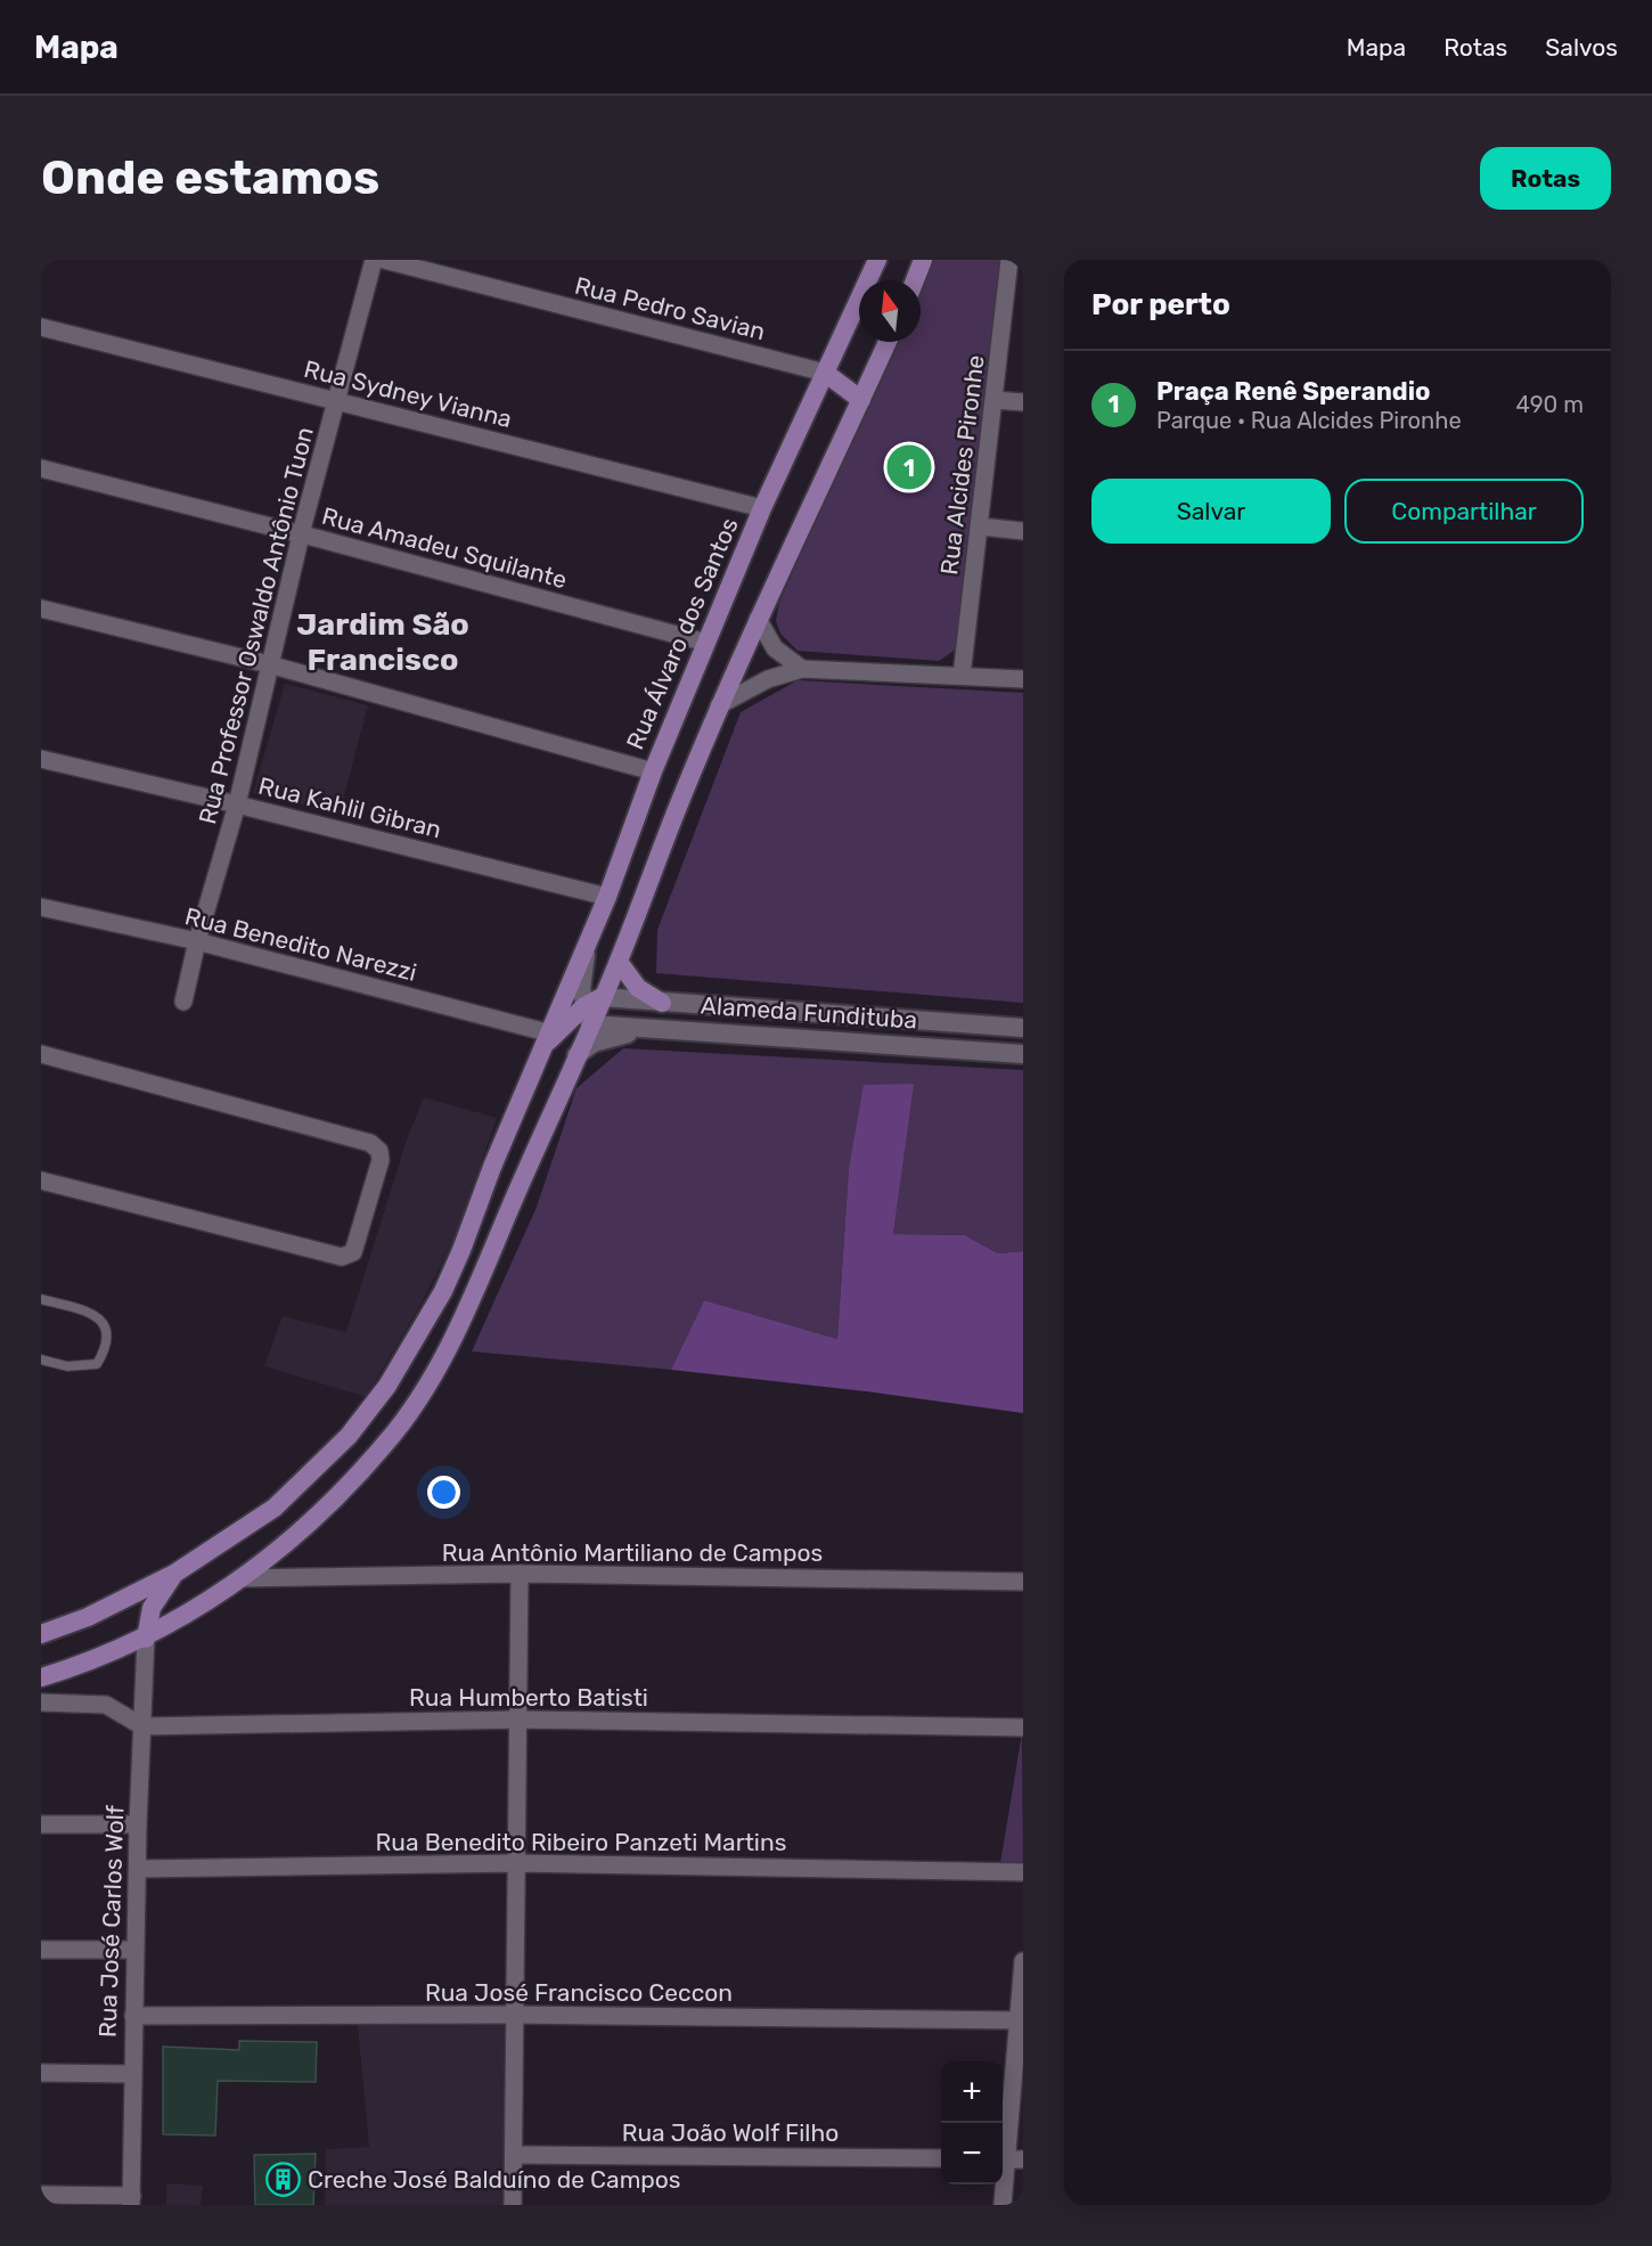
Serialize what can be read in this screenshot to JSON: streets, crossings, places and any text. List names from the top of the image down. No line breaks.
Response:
{"streets":{"main road":["Rua Álvaro dos Santos","Alameda Fundituba"],"street":["Rua Pedro Savian","Rua Sydney Vianna","Rua Alcides Pironhe","Rua Amadeu Squilante","Rua Professor Oswaldo Antônio Tuon","Rua Kahlil Gibran","Rua Benedito Narezzi","Rua Antônio Martiliano de Campos","Rua Humberto Batisti","Rua Benedito Ribeiro Panzeti Martins","Rua José Carlos Wolf","Rua José Francisco Ceccon","Rua João Wolf Filho"]},"crossings":[["Rua Pedro Savian","Rua Álvaro dos Santos"],["Rua Sydney Vianna","Rua Professor Oswaldo Antônio Tuon"],["Rua Sydney Vianna","Rua Álvaro dos Santos"],["Rua Amadeu Squilante","Rua Professor Oswaldo Antônio Tuon"],["Rua Amadeu Squilante","Rua Álvaro dos Santos"],["Rua Professor Oswaldo Antônio Tuon","Rua Kahlil Gibran"],["Rua Professor Oswaldo Antônio Tuon","Rua Benedito Narezzi"],["Rua Álvaro dos Santos","Rua Kahlil Gibran"],["Rua Álvaro dos Santos","Rua Benedito Narezzi"],["Rua Humberto Batisti","Rua José Carlos Wolf"],["Rua Benedito Ribeiro Panzeti Martins","Rua José Carlos Wolf"],["Rua José Carlos Wolf","Rua José Francisco Ceccon"]],"districts":["Jardim São Francisco"],"places":{"building":["Creche José Balduíno de Campos"]},"north":"top","page":{"header":"Mapa","nav":["Mapa","Rotas","Salvos"],"buttons":["Rotas",["Salvar","Compartilhar"]],"title":"Onde estamos","heading":"Por perto","list":[{"mark":"1","name":"Praça Renê Sperandio","note":"Parque · Rua Alcides Pironhe","value":"490 m"}],"pins":"1","map_buttons":["+","−"]}}
